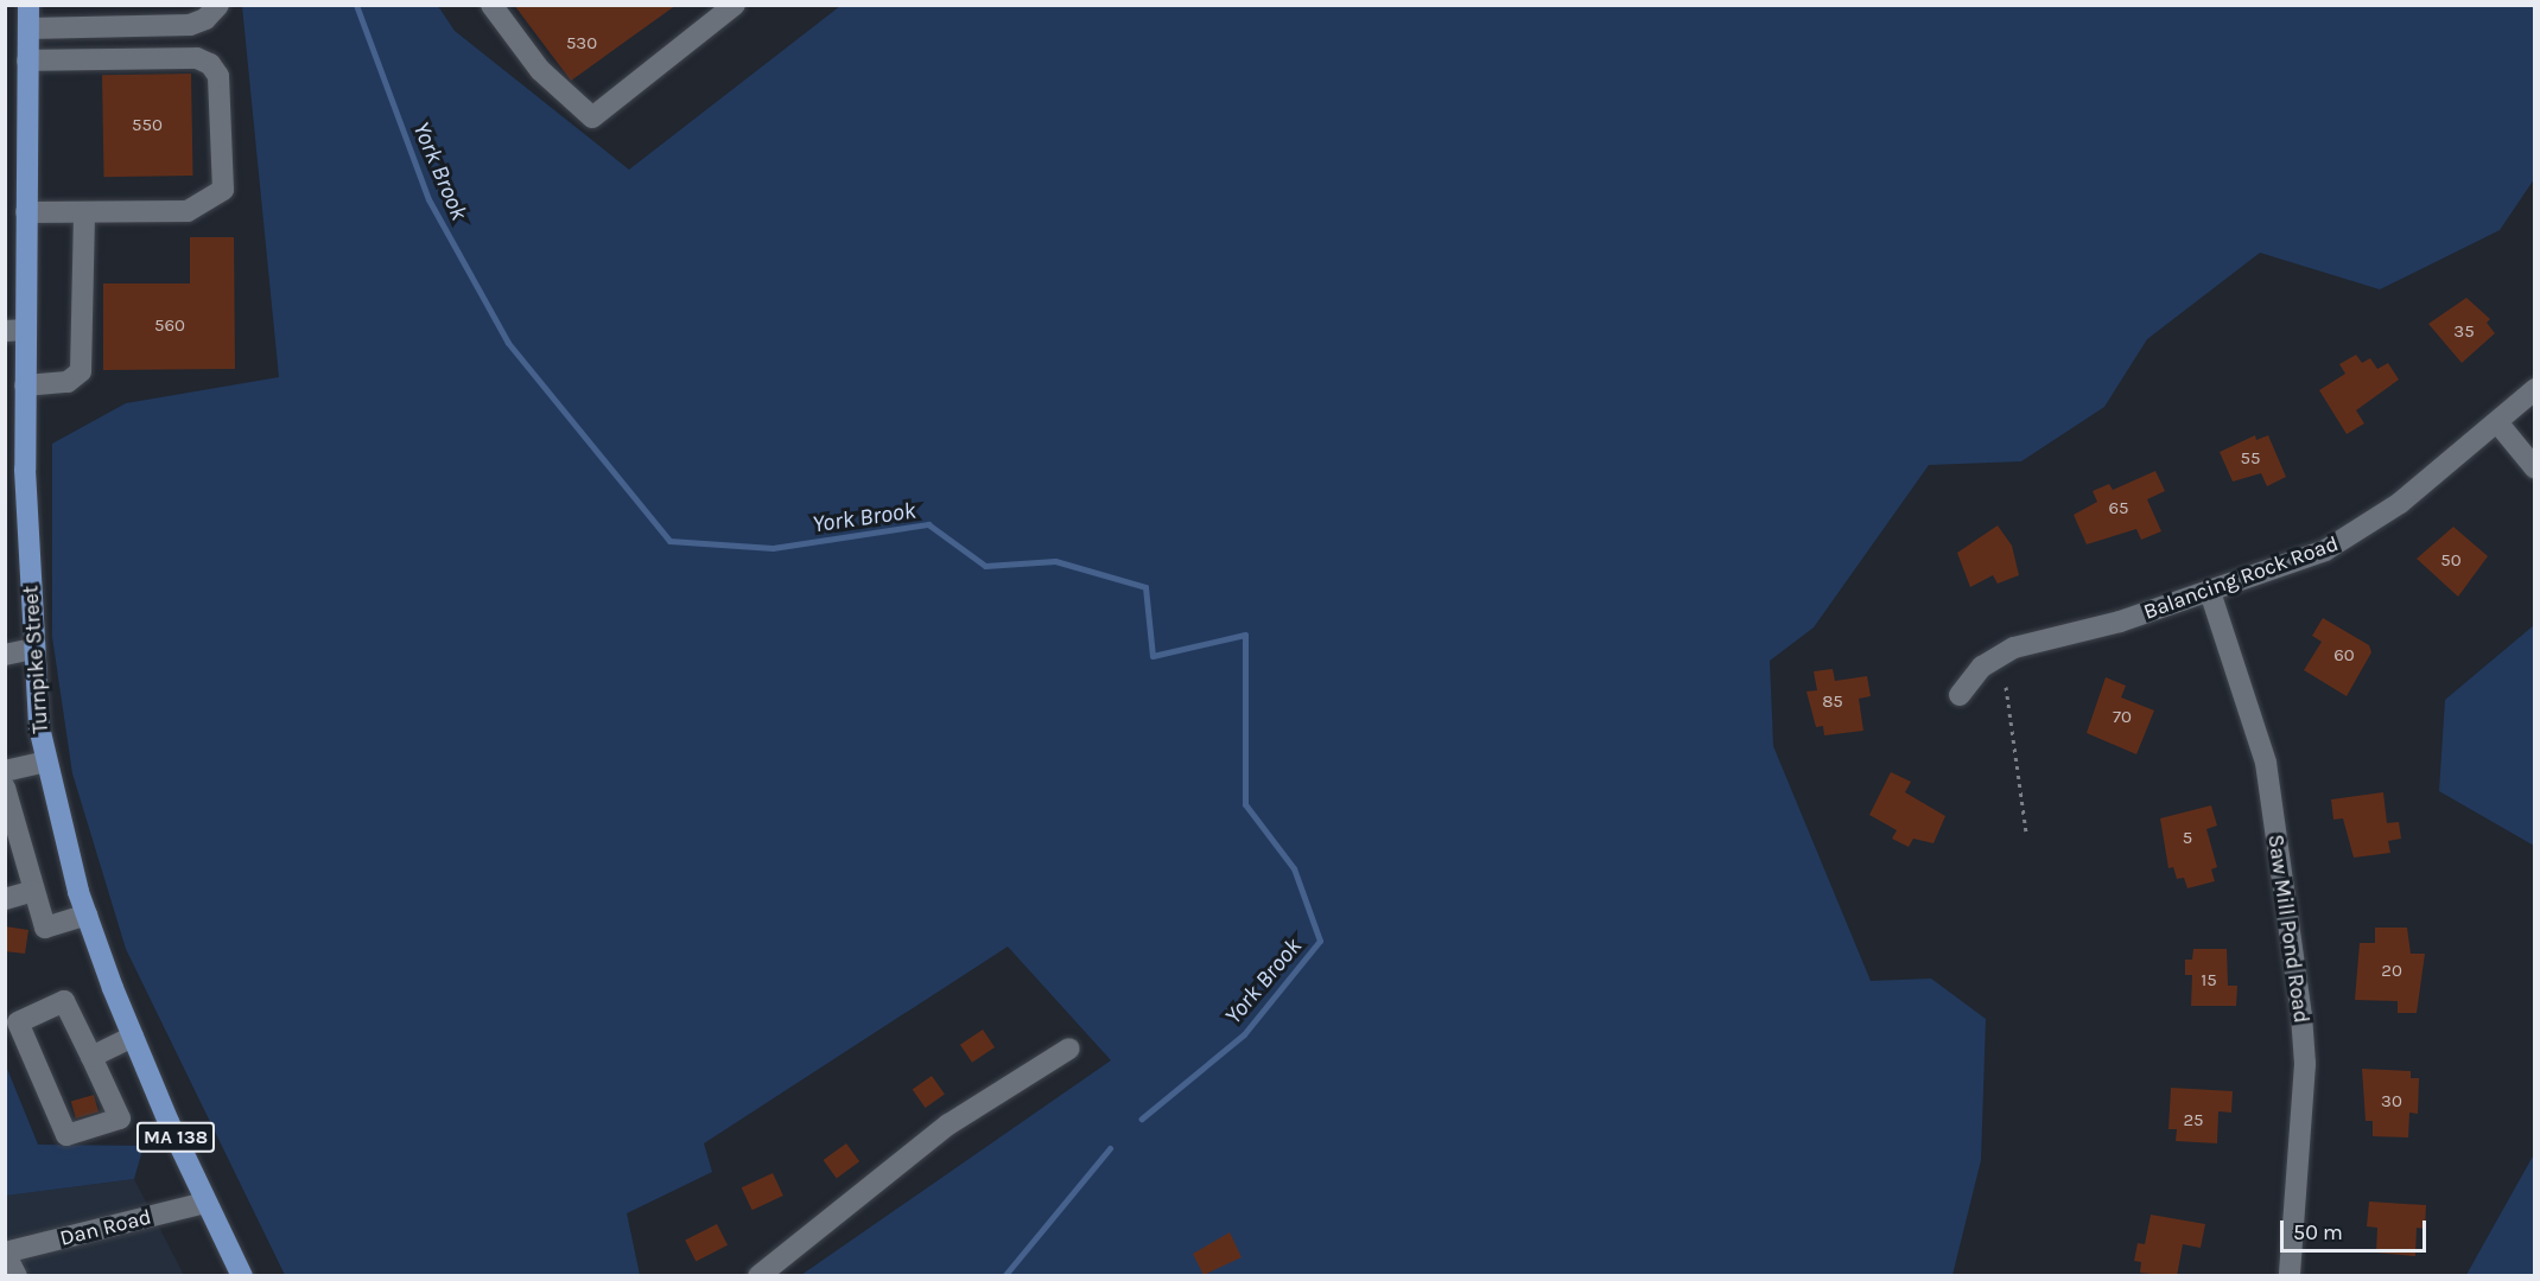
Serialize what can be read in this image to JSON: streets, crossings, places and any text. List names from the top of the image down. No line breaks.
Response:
{"streets":{"main road":["Turnpike Street","MA 138"],"street":["Balancing Rock Road","Saw Mill Pond Road","Dan Road"]},"crossings":[["Balancing Rock Road","Saw Mill Pond Road"],["Turnpike Street","Dan Road"]],"water":["York Brook"],"house_numbers":["530","550","560","35","55","65","50","60","85","70","5","20","15","30","25"],"scale_bar":"50 m"}
